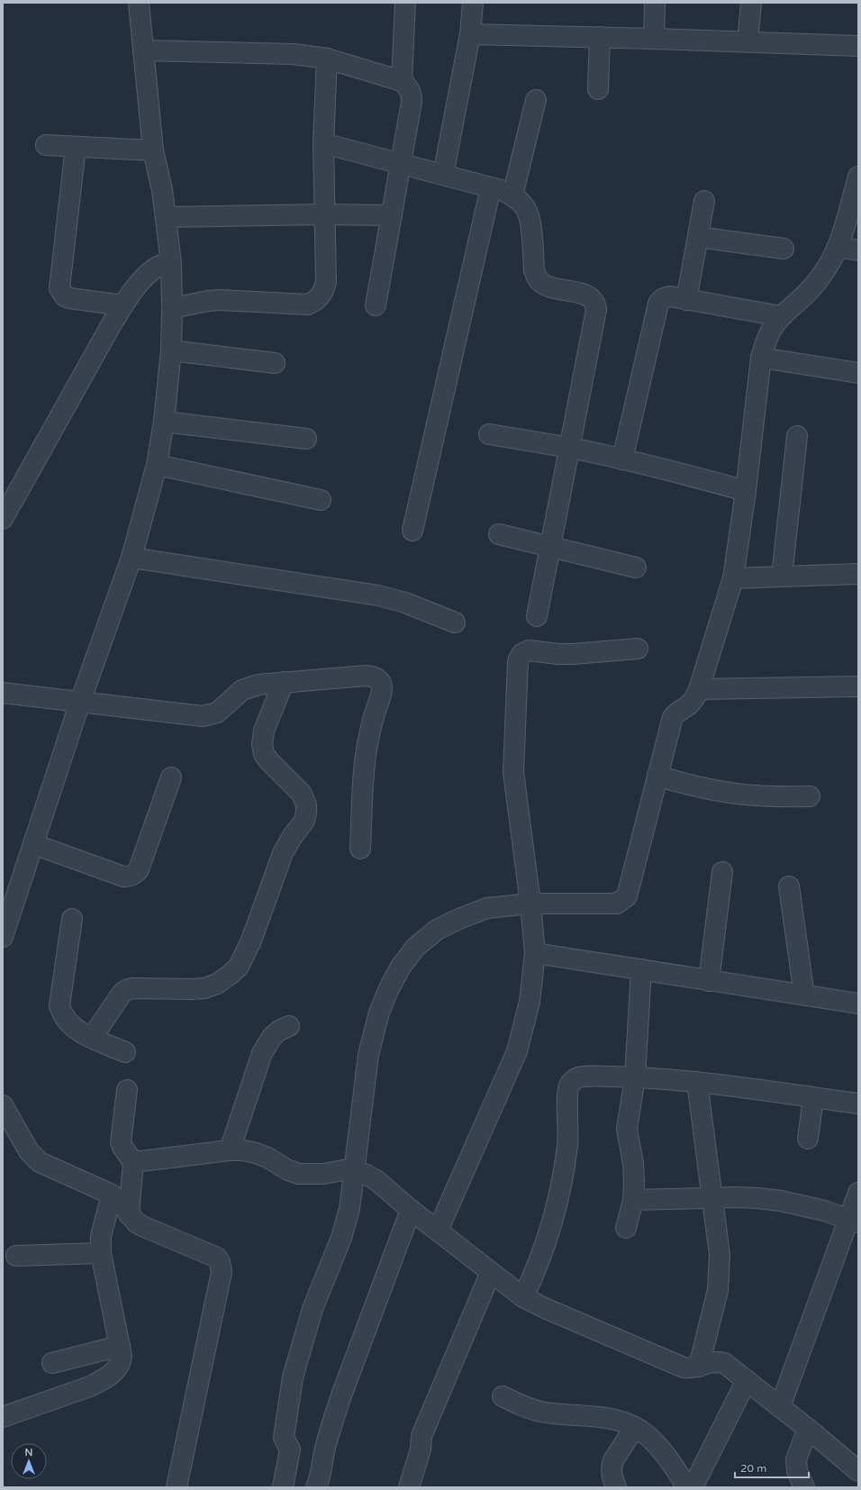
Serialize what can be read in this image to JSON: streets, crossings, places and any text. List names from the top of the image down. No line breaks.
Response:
{"scale_bar":"20 m","north":"top"}
